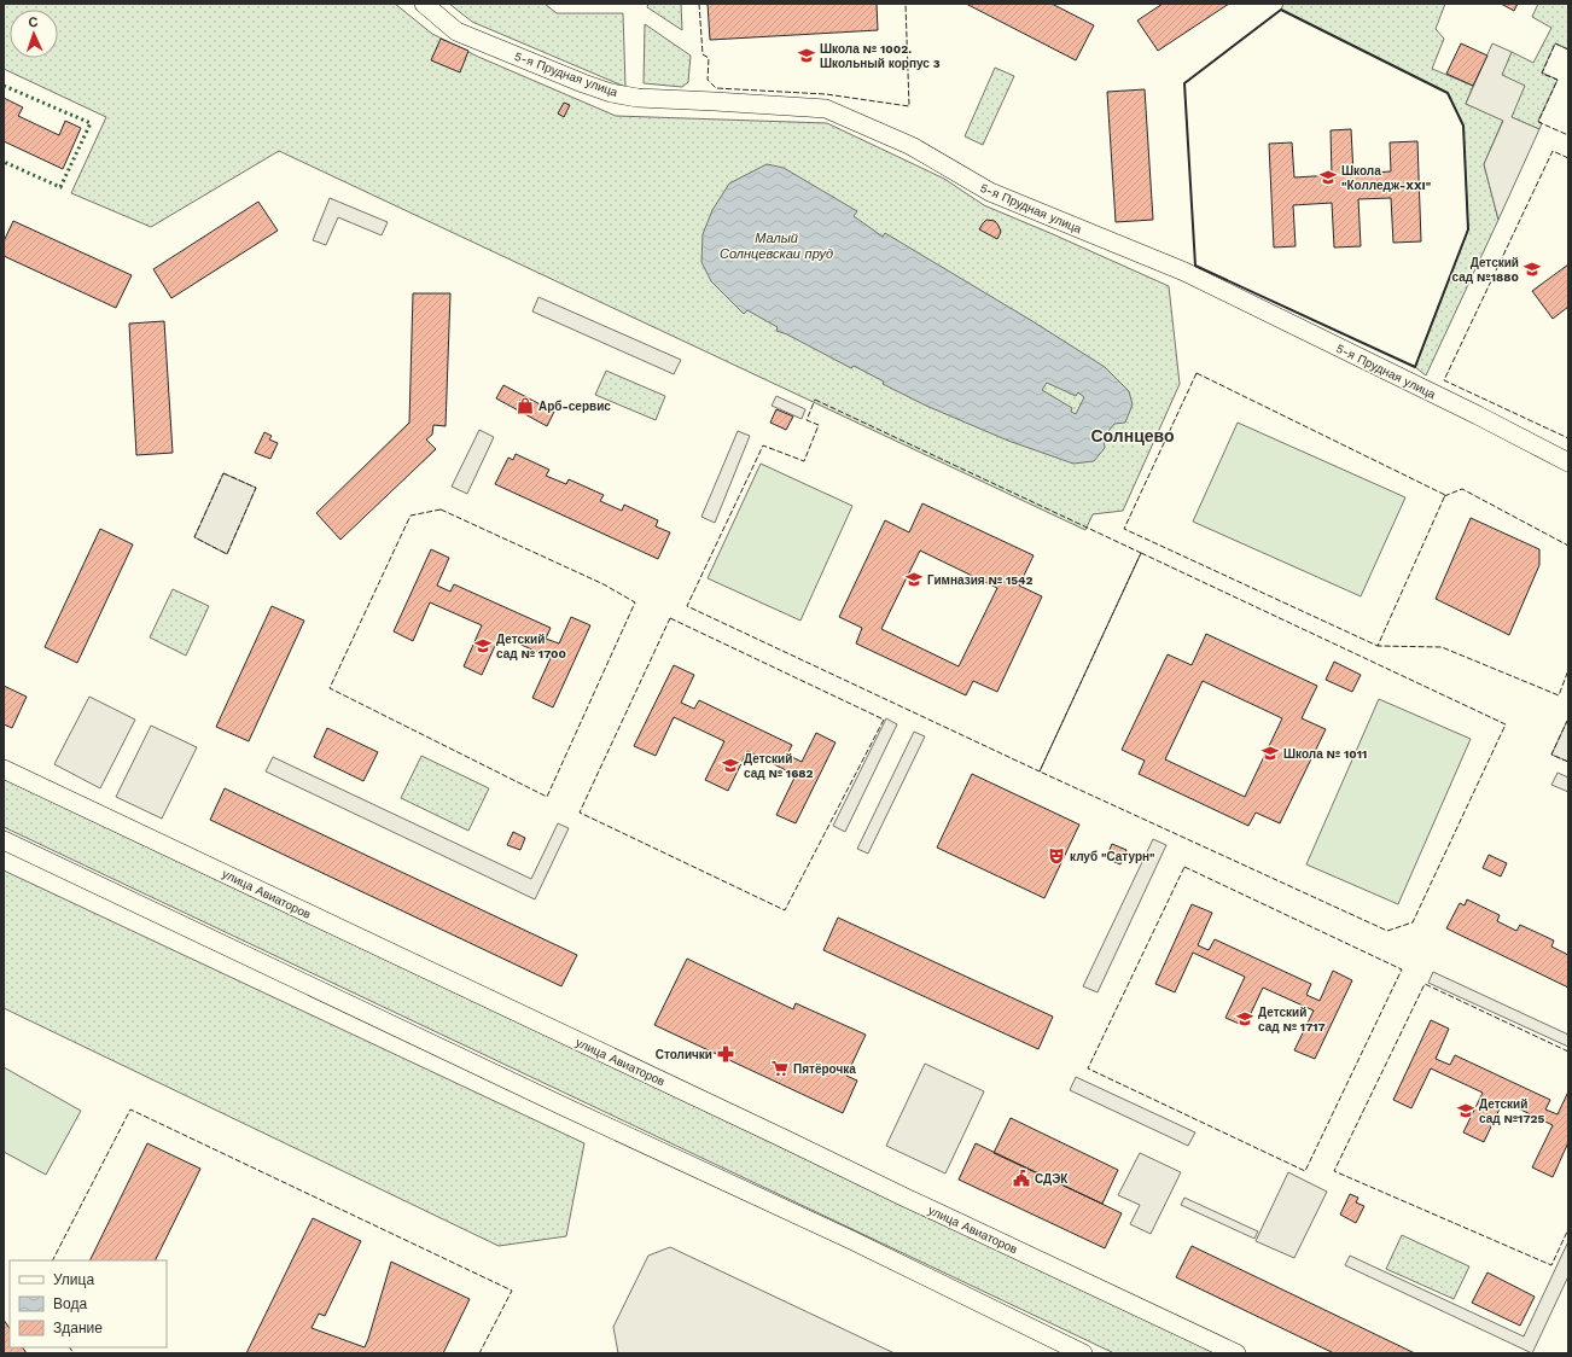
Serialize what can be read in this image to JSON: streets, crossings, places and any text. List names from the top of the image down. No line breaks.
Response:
{"streets":{"street":["5-я Прудная улица","улица Авиаторов"]},"districts":["Солнцево"],"water":["Малый Солнцевскаи пруд"],"places":{"school or university":["Школа № 1002. Школьный корпус 3","Школа \"Колледж-XXI\"","Детский сад №1880","Гимназия № 1542","Детский сад № 1700","Школа № 1011","Детский сад № 1682","Детский сад № 1717","Детский сад №1725"],"shop":["Арб-сервис"],"theatre":["клуб \"Сатурн\""],"pharmacy":["Столички"],"supermarket":["Пятёрочка"],"public building":["СДЭК"]},"legend":["Улица","Вода","Здание"],"north":"top"}
